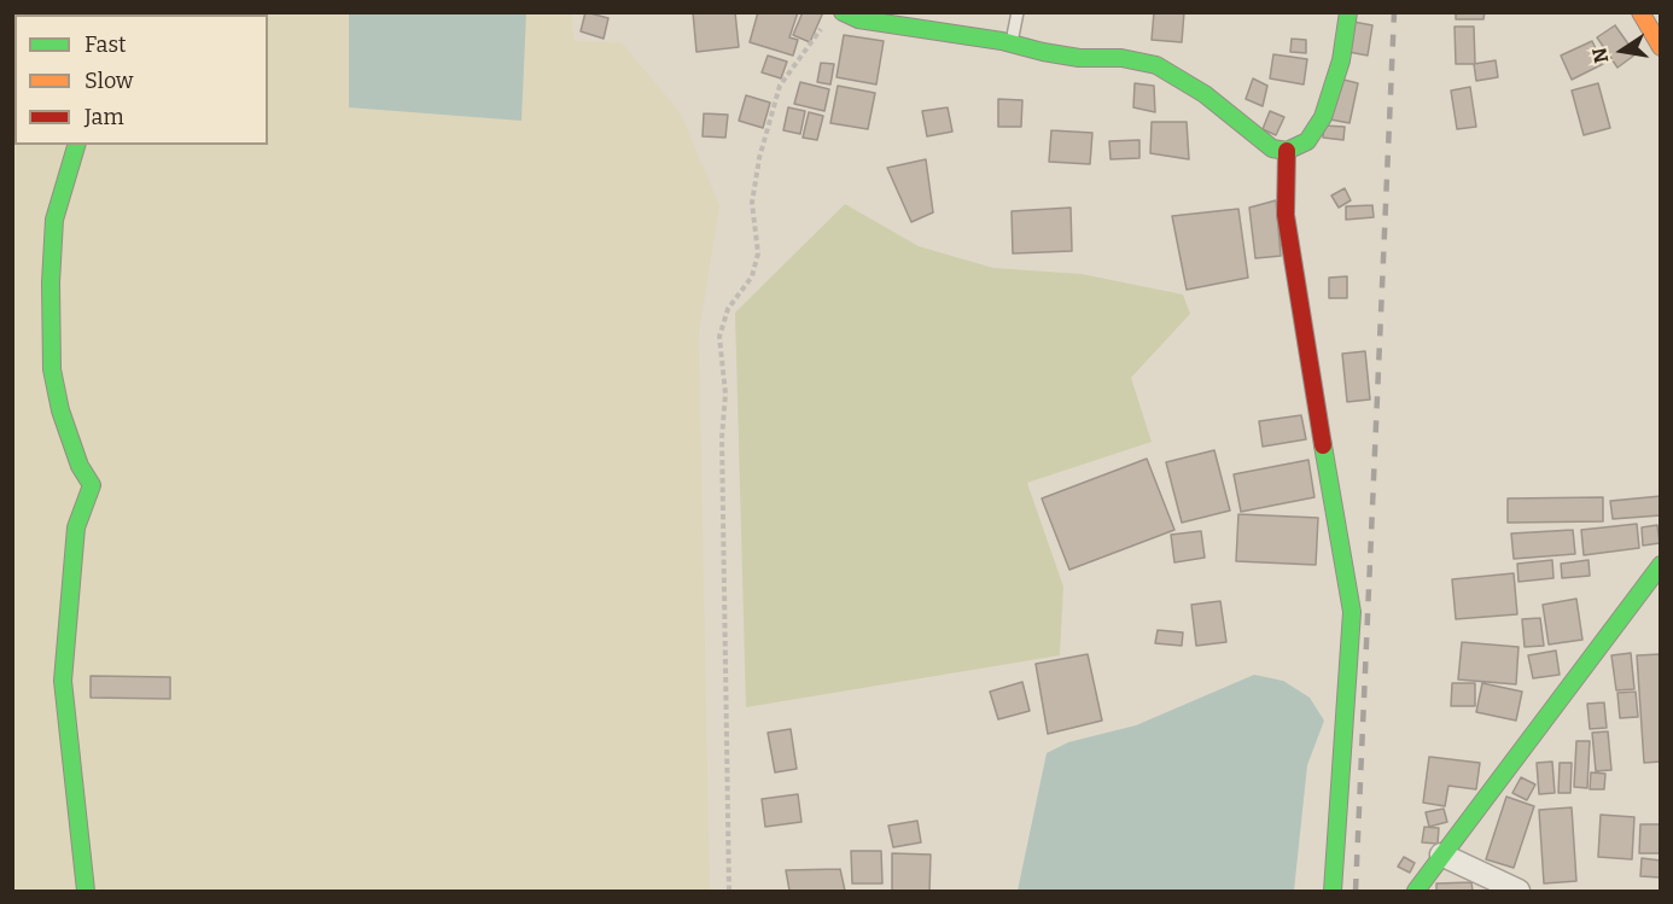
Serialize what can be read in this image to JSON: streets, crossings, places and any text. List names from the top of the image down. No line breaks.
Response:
{"legend":["Fast","Slow","Jam"],"north":"left"}
